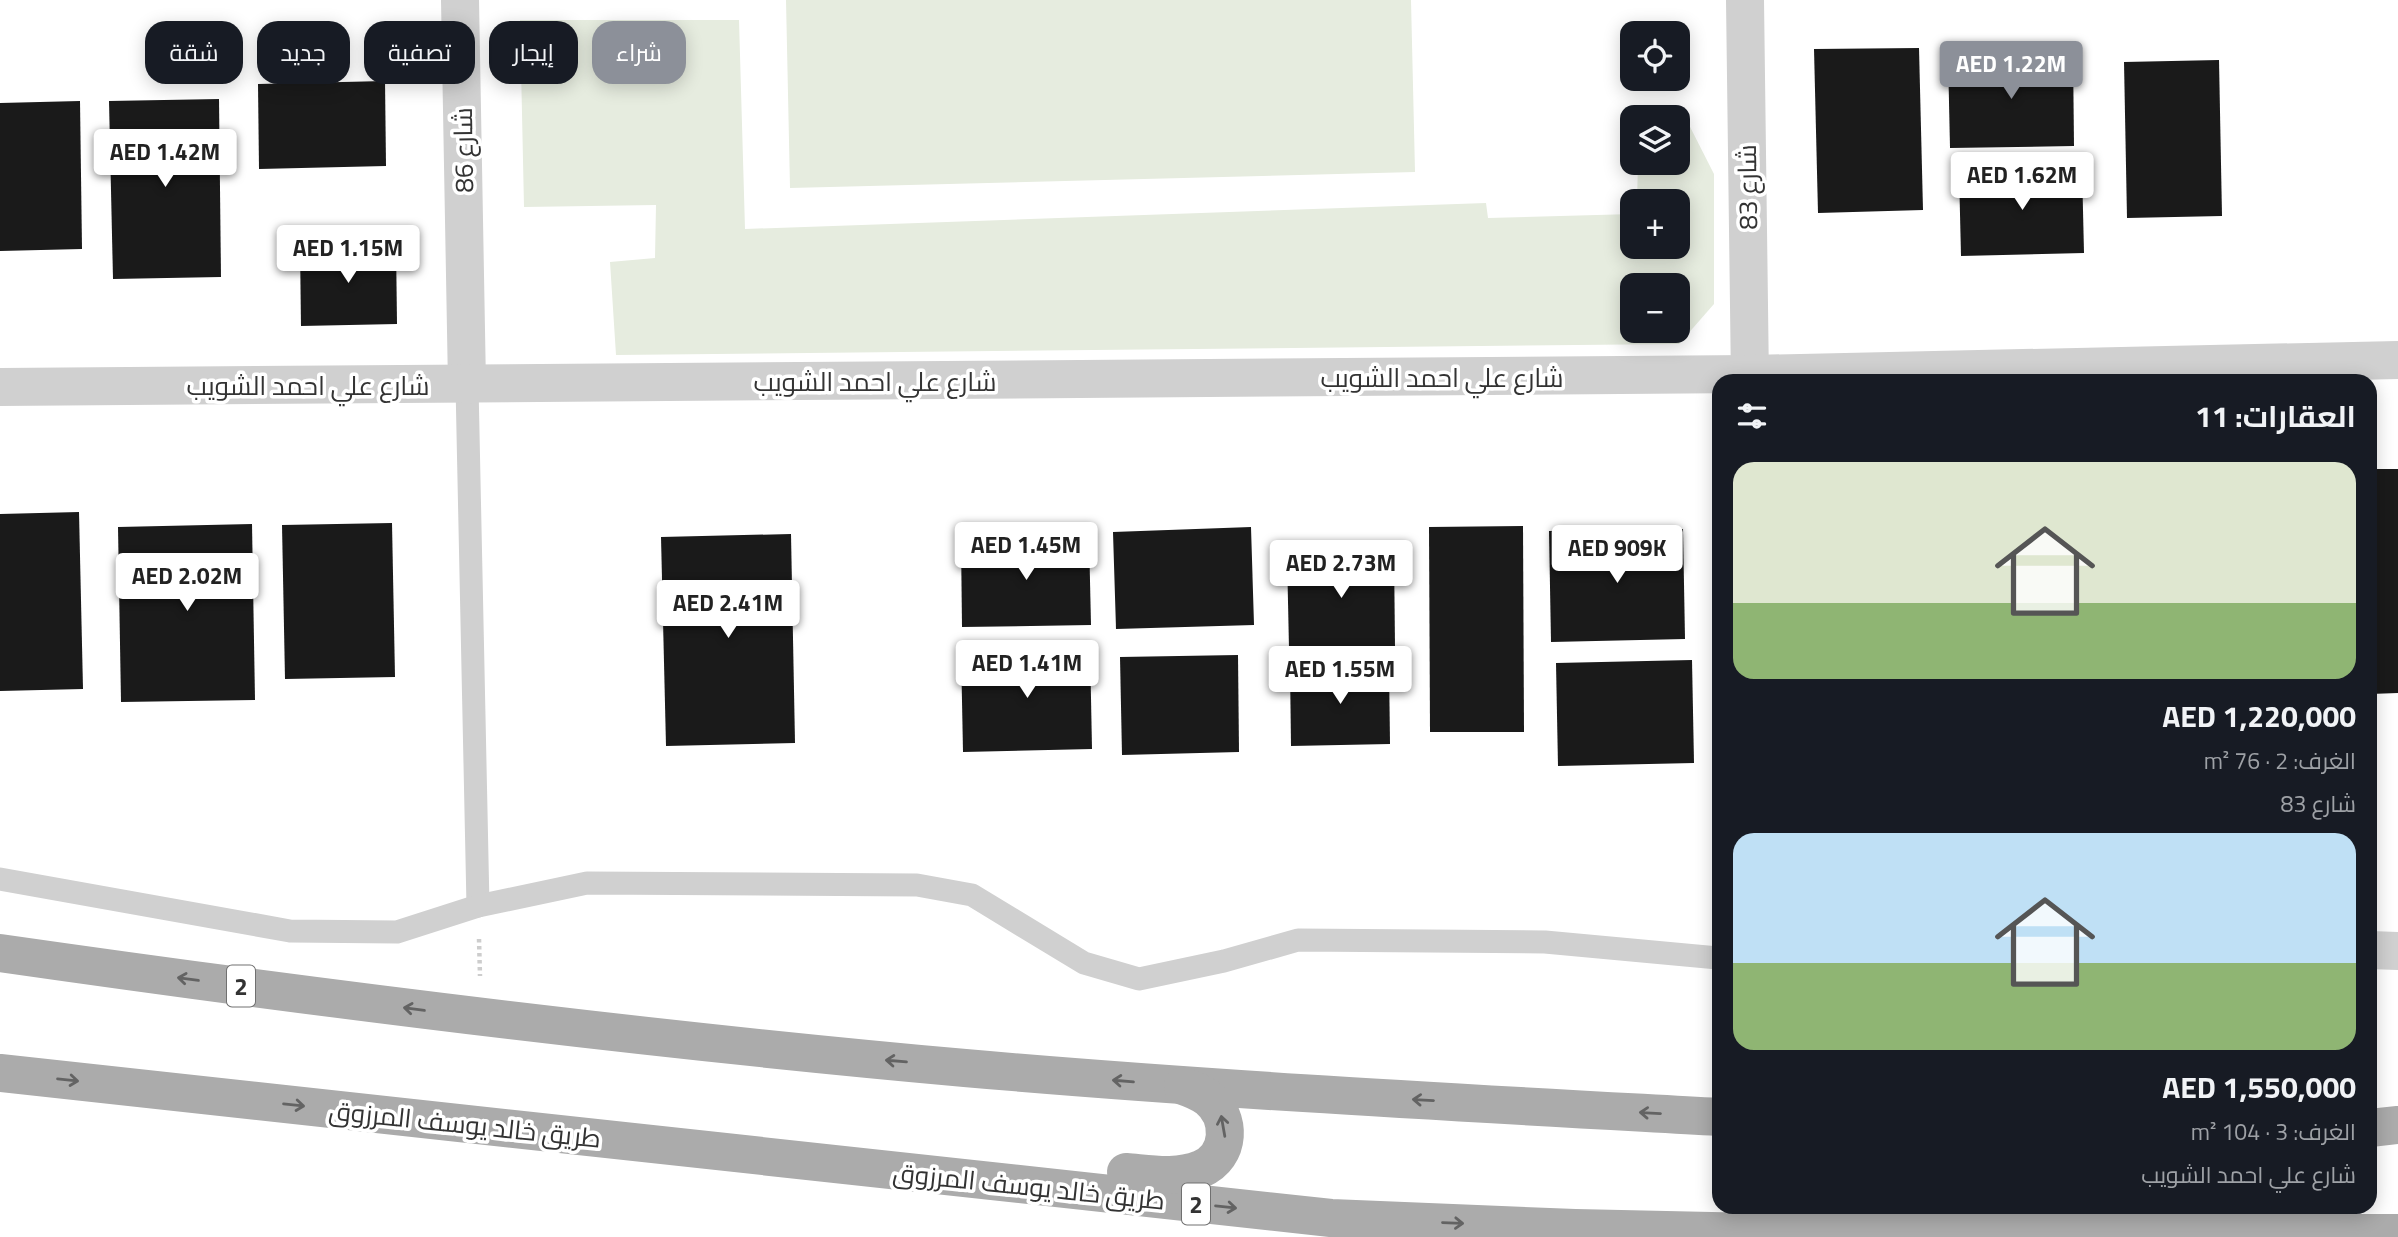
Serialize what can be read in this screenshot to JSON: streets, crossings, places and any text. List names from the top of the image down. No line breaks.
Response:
{"streets":{"main road":["2","طريق خالد يوسف المرزوق"],"street":["شارع 86","شارع 83","شارع علي احمد الشويب"]},"crossings":[["شارع 86","شارع علي احمد الشويب"]],"page":{"map_buttons":["+","−"],"chip":["شراء","إيجار","تصفية","جديد","شقة"],"price":["AED 1.22M","AED 1.42M","AED 1.62M","AED 1.15M","AED 1.45M","AED 909K","AED 2.73M","AED 2.02M","AED 2.41M","AED 1.41M","AED 1.55M"],"heading":"العقارات: 11","list":[{"name":"AED 1,220,000","note":"الغرف: 2 · 76 m² · شارع 83"},{"name":"AED 1,550,000","note":"الغرف: 3 · 104 m² · شارع علي احمد الشويب"}]}}
